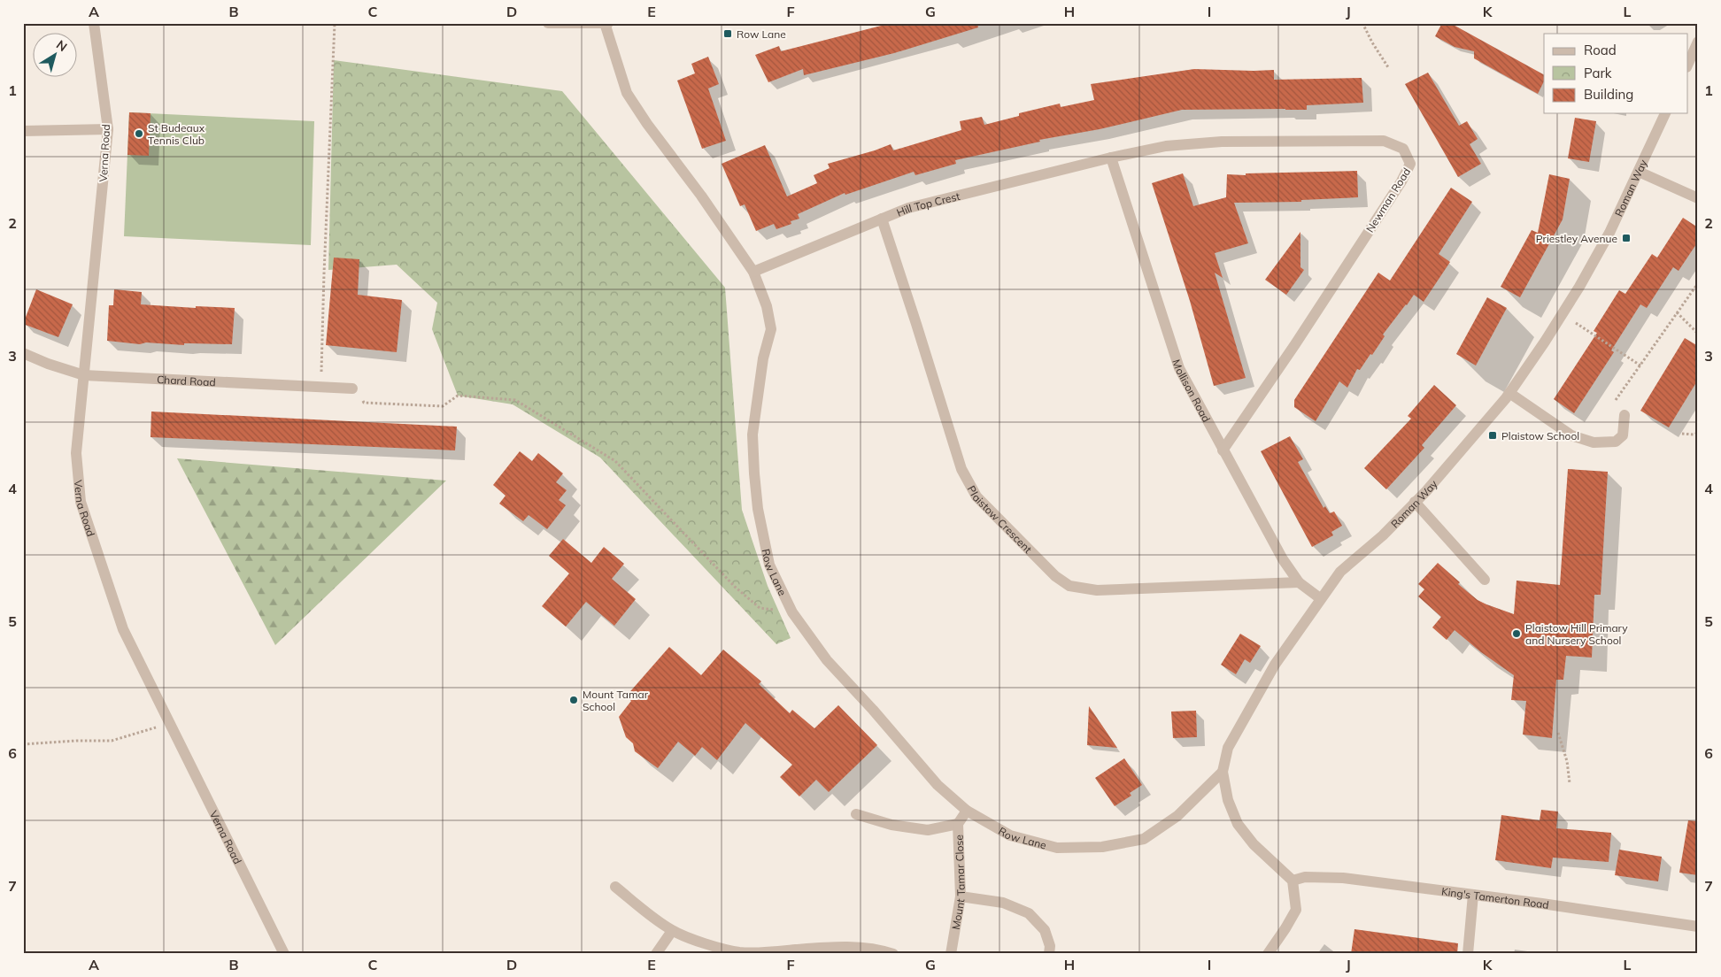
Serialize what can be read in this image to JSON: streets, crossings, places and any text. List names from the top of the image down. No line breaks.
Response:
{"streets":{"street":["Verna Road","Roman Way","Newman Road","Hill Top Crest","Chard Road","Mollison Road","Plaistow Crescent","Row Lane","Mount Tamar Close","King's Tamerton Road"]},"crossings":[["Verna Road","Chard Road"],["Roman Way","Mollison Road"],["Roman Way","Row Lane"],["Roman Way","King's Tamerton Road"],["Newman Road","Hill Top Crest"],["Newman Road","Mollison Road"],["Hill Top Crest","Mollison Road"],["Hill Top Crest","Plaistow Crescent"],["Hill Top Crest","Row Lane"],["Mollison Road","Plaistow Crescent"],["Row Lane","Mount Tamar Close"]],"places":{"transit":["Row Lane","Priestley Avenue","Plaistow School"],"other":["St Budeaux Tennis Club","Plaistow Hill Primary and Nursery School","Mount Tamar School"]},"legend":["Road","Park","Building"],"north":"top right","grid":{"columns":["A","B","C","D","E","F","G","H","I","J","K","L"],"rows":["1","2","3","4","5","6","7"]}}
